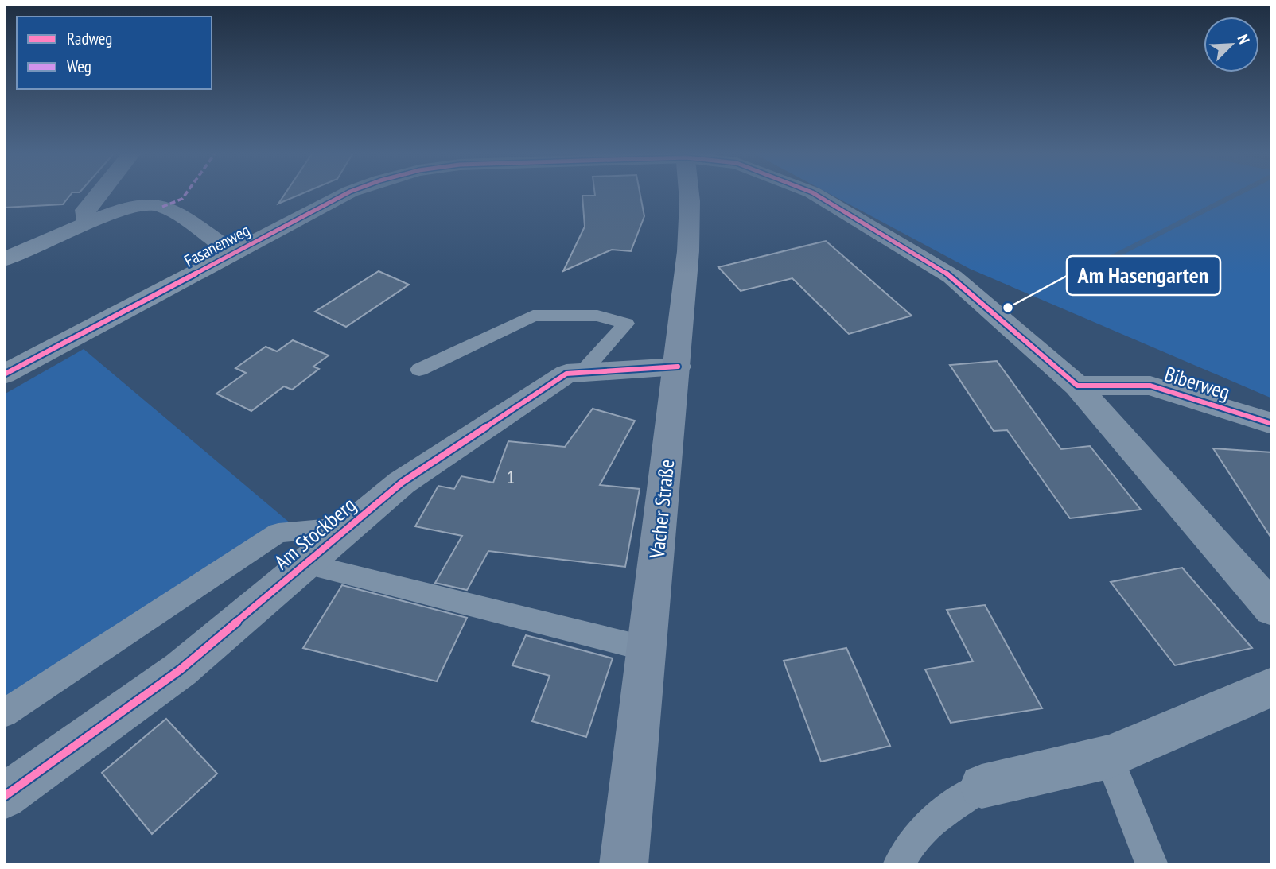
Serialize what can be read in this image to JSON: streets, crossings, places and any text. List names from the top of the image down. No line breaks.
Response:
{"streets":{"main road":["Vacher Straße"],"street":["Fasanenweg","Biberweg","Am Stockberg"]},"crossings":[["Fasanenweg","Biberweg"],["Vacher Straße","Am Stockberg"]],"places":["Am Hasengarten"],"house_numbers":["1"],"legend":["Radweg","Weg"],"north":"top right"}
